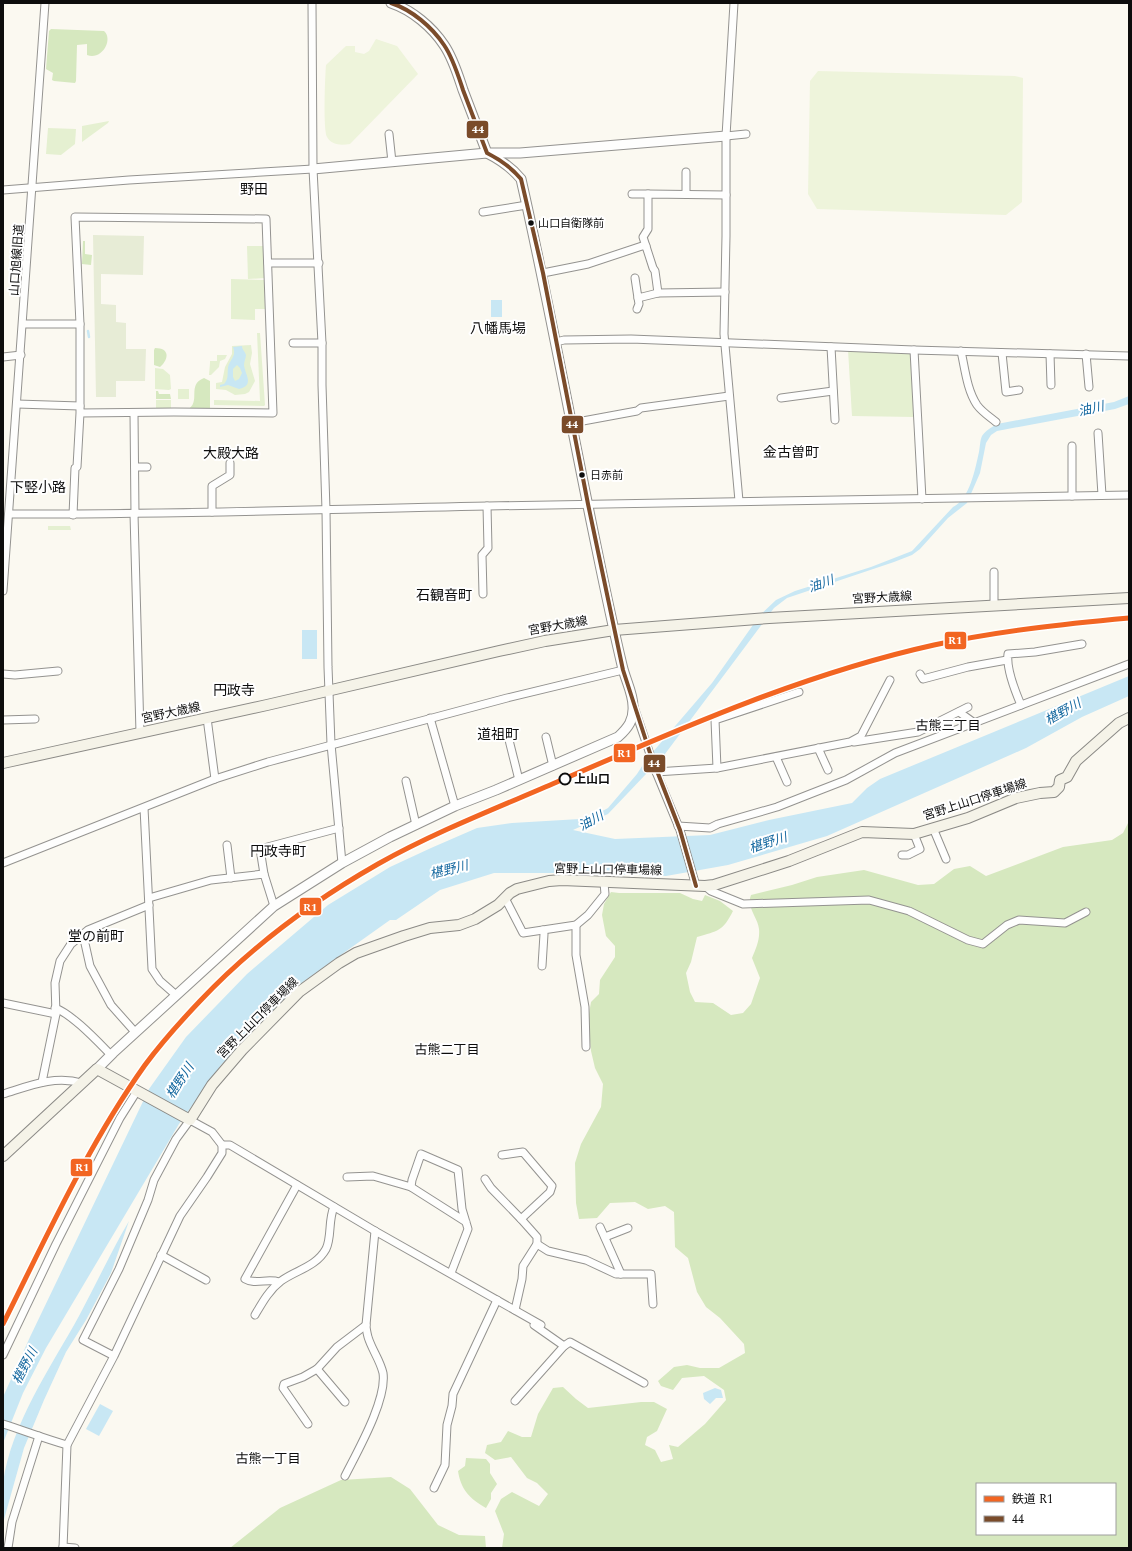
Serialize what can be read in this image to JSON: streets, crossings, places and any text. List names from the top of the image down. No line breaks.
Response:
{"streets":{"main road":["宮野大歳線","宮野上山口停車場線"],"street":["山口旭線旧道"]},"districts":["野田","八幡馬場","金古曽町","大殿大路","下竪小路","石観音町","円政寺","古熊三丁目","道祖町","円政寺町","堂の前町","古熊二丁目","古熊一丁目"],"water":["油川","椹野川"],"places":["山口自衛隊前","日赤前","上山口"],"lines":["transit line 44","rail line R1"],"legend":["鉄道 R1","44"]}
